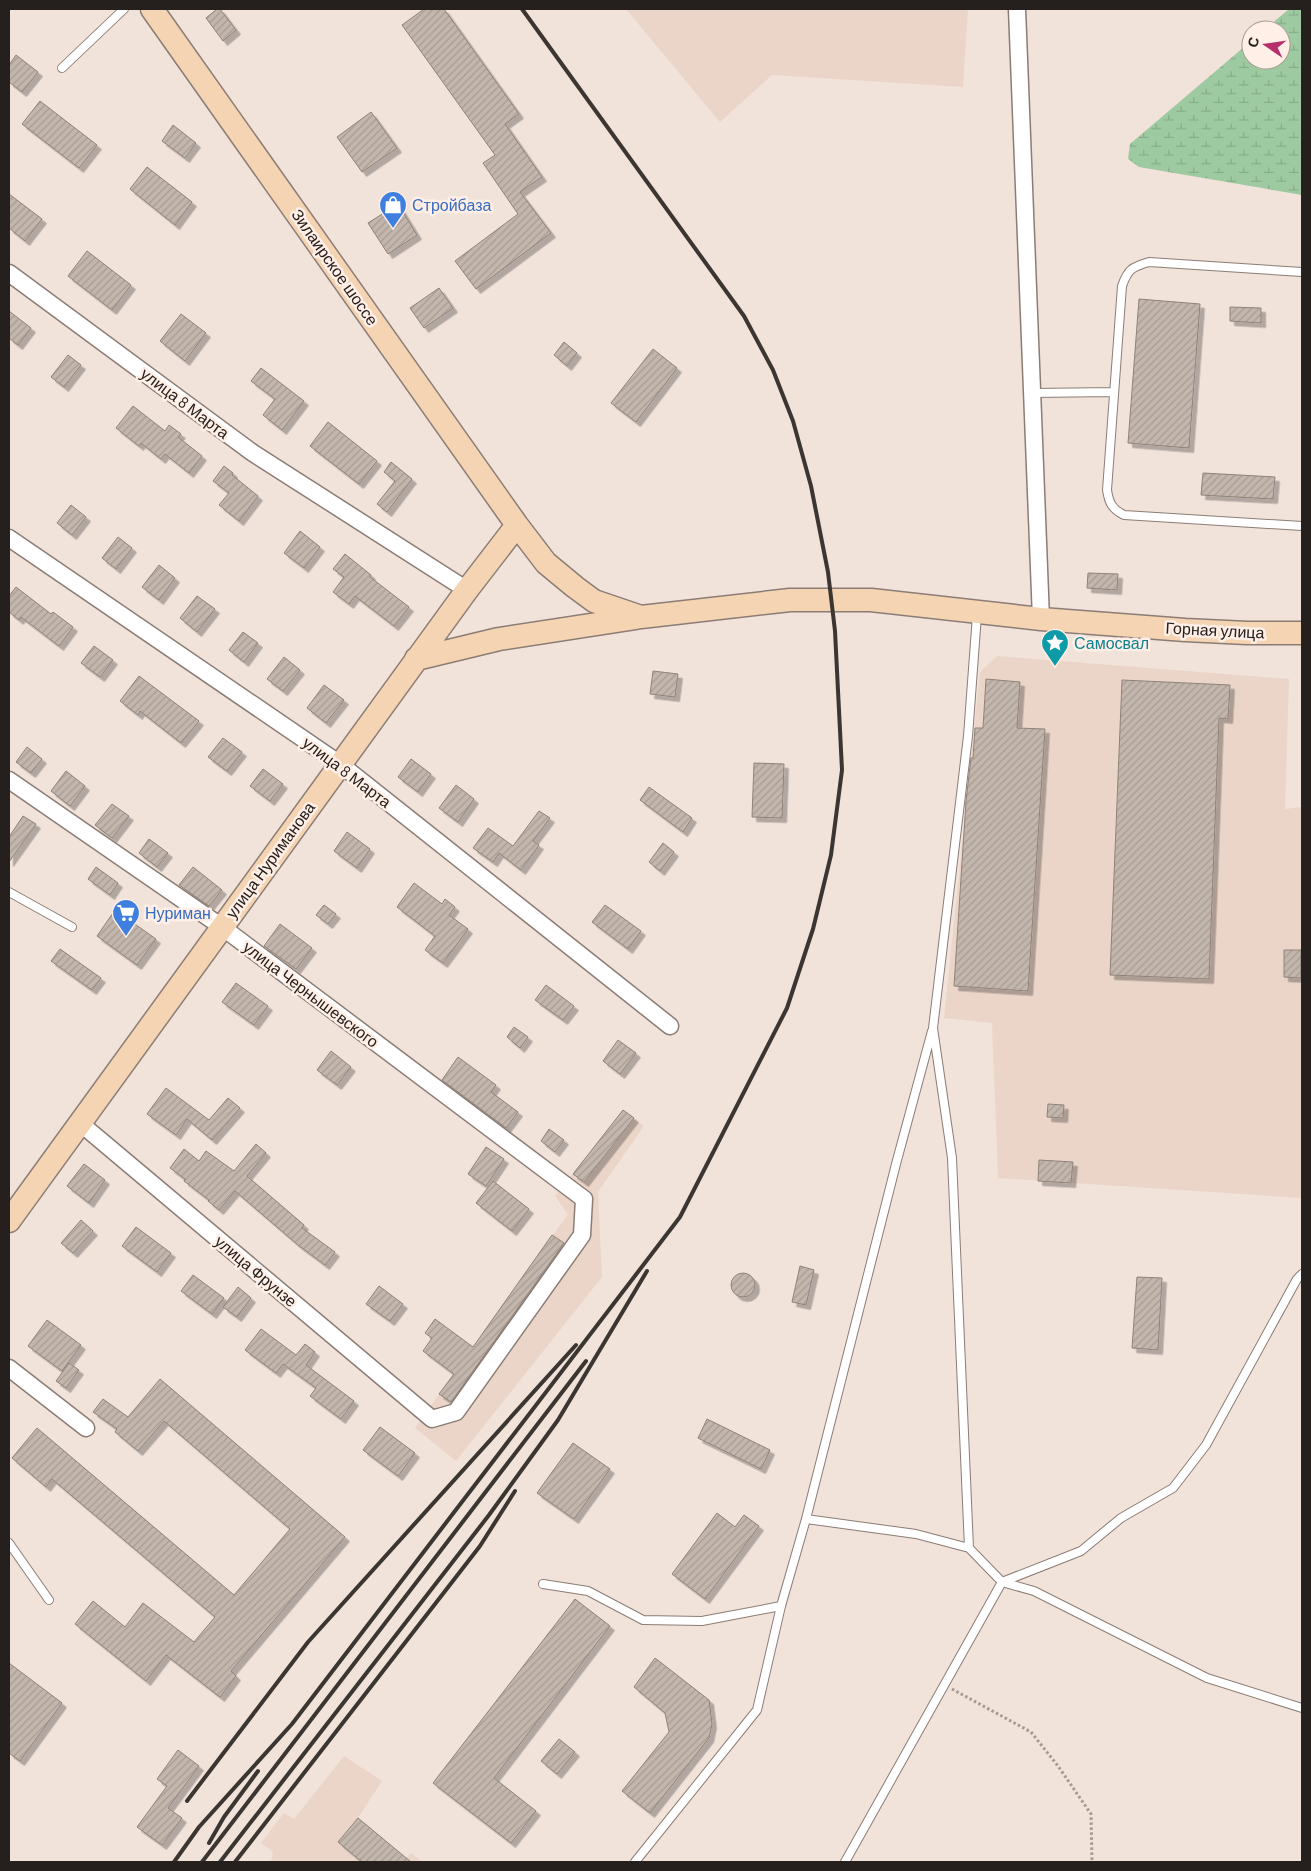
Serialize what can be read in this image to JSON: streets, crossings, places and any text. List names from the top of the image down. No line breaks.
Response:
{"streets":{"main road":["Зилаирское шоссе","Горная улица","улица Нуриманова"],"street":["улица 8 Марта","улица Чернышевского","улица Фрунзе"]},"crossings":[["Зилаирское шоссе","Горная улица"],["Зилаирское шоссе","улица Нуриманова"],["улица 8 Марта","улица Нуриманова"],["Горная улица","улица Нуриманова"],["улица Нуриманова","улица Чернышевского"],["улица Нуриманова","улица Фрунзе"],["улица Чернышевского","улица Фрунзе"]],"places":{"shop":["Стройбаза"],"place":["Самосвал"],"supermarket":["Нуриман"]},"north":"left"}
